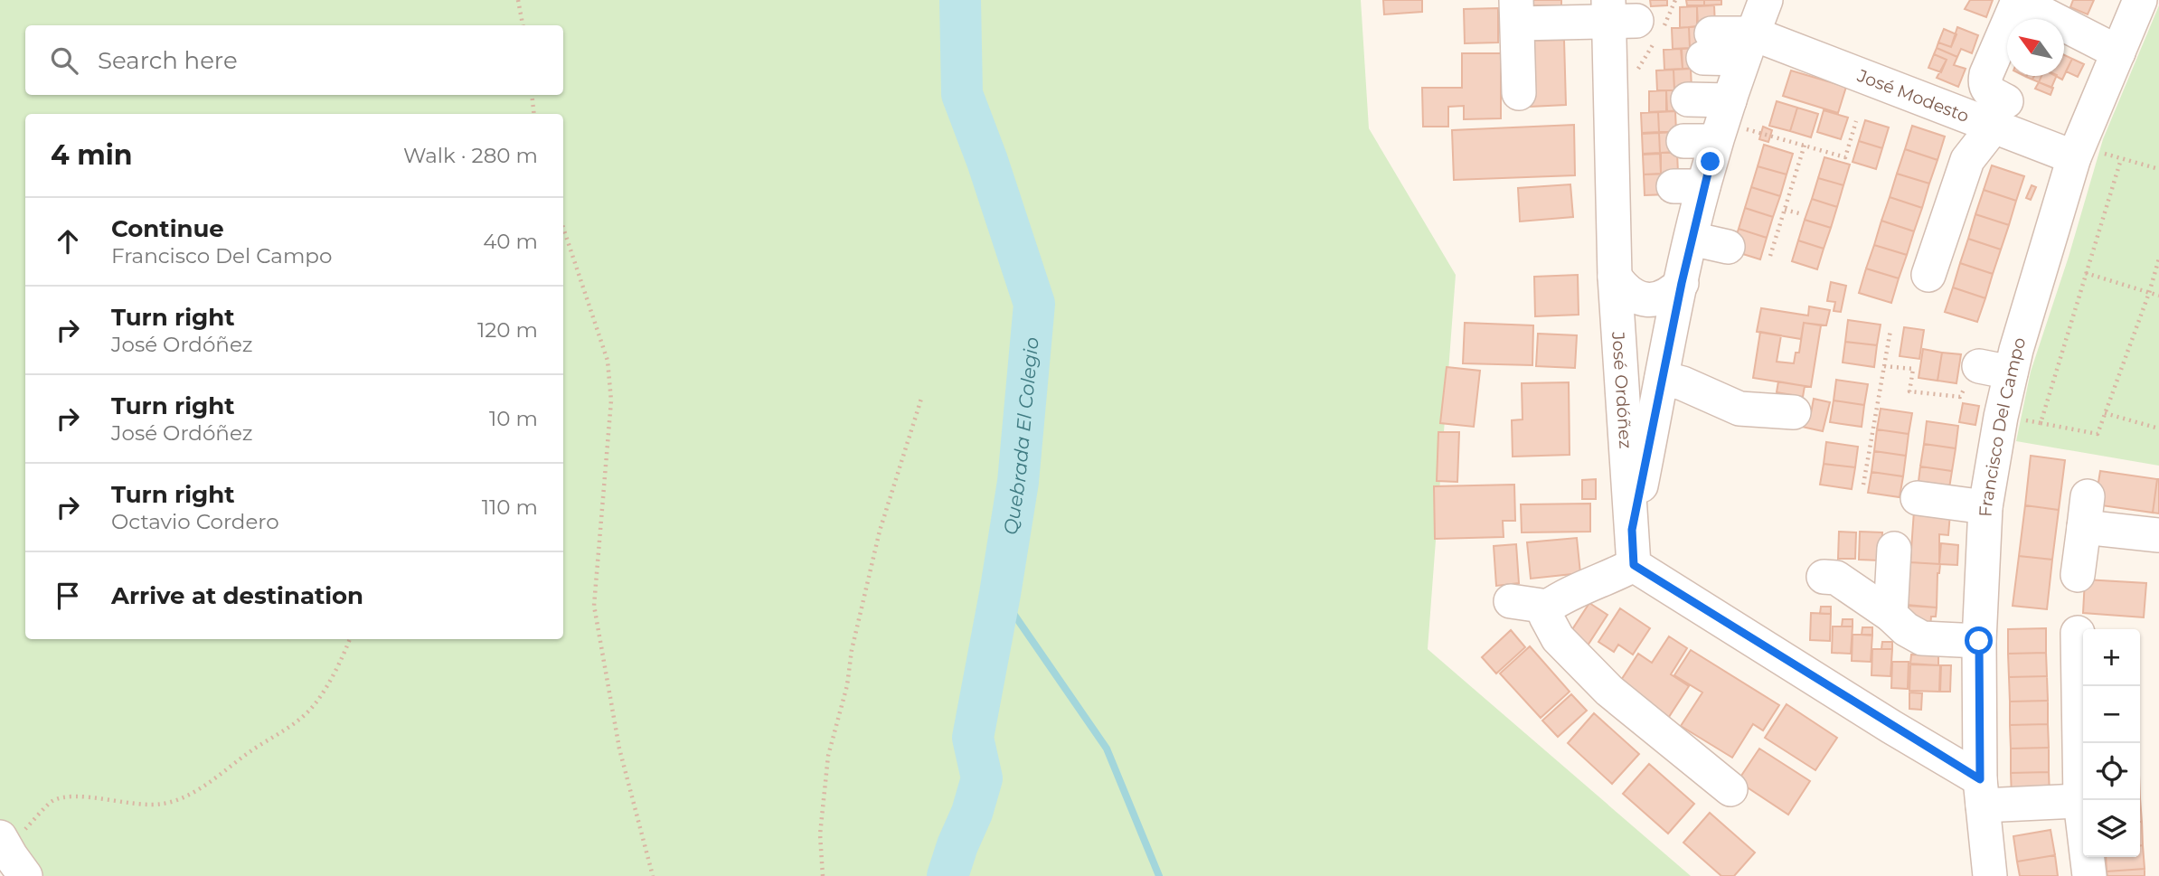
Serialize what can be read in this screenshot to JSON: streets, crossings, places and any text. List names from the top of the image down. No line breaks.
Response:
{"streets":{"street":["José Modesto","José Ordóñez","Francisco Del Campo"]},"crossings":[["José Modesto","Francisco Del Campo"]],"water":["Quebrada El Colegio"],"north":"top left","page":{"search":"Search here","heading":["4 min","Walk · 280 m"],"list":[["Continue","Francisco Del Campo","40 m"],["Turn right","José Ordóñez","120 m"],["Turn right","José Ordóñez","10 m"],["Turn right","Octavio Cordero","110 m"],"Arrive at destination"],"map_buttons":["+","−"]}}
